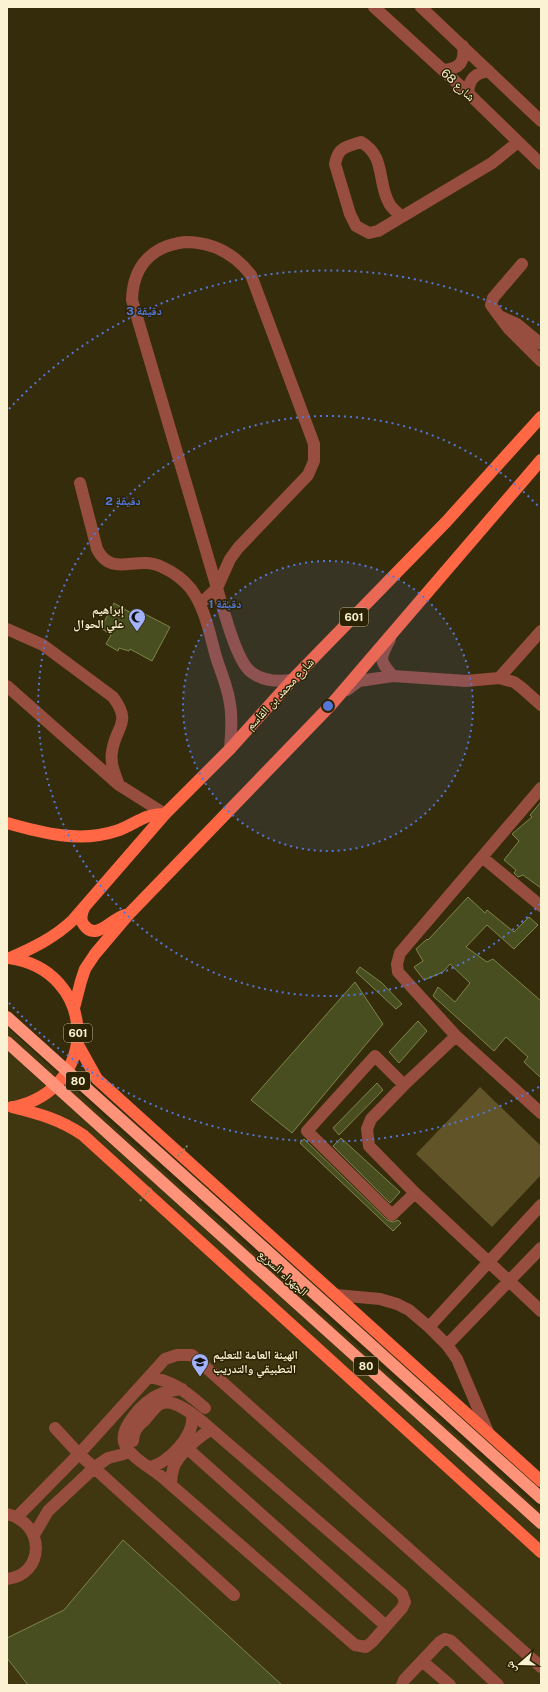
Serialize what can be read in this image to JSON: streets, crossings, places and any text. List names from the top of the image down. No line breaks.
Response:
{"streets":{"highway":["80","الجهراء السريع"],"main road":["601","شارع محمد بن القاسم"],"street":["شارع 68"]},"crossings":[["601","شارع محمد بن القاسم"],["601","الجهراء السريع"]],"places":{"mosque":["إبراهيم علي الحوال"],"school or university":["الهيئة العامة للتعليم التطبيقي والتدريب"]},"north":"left","rings":["3 دقيقة","2 دقيقة","1 دقيقة"]}
